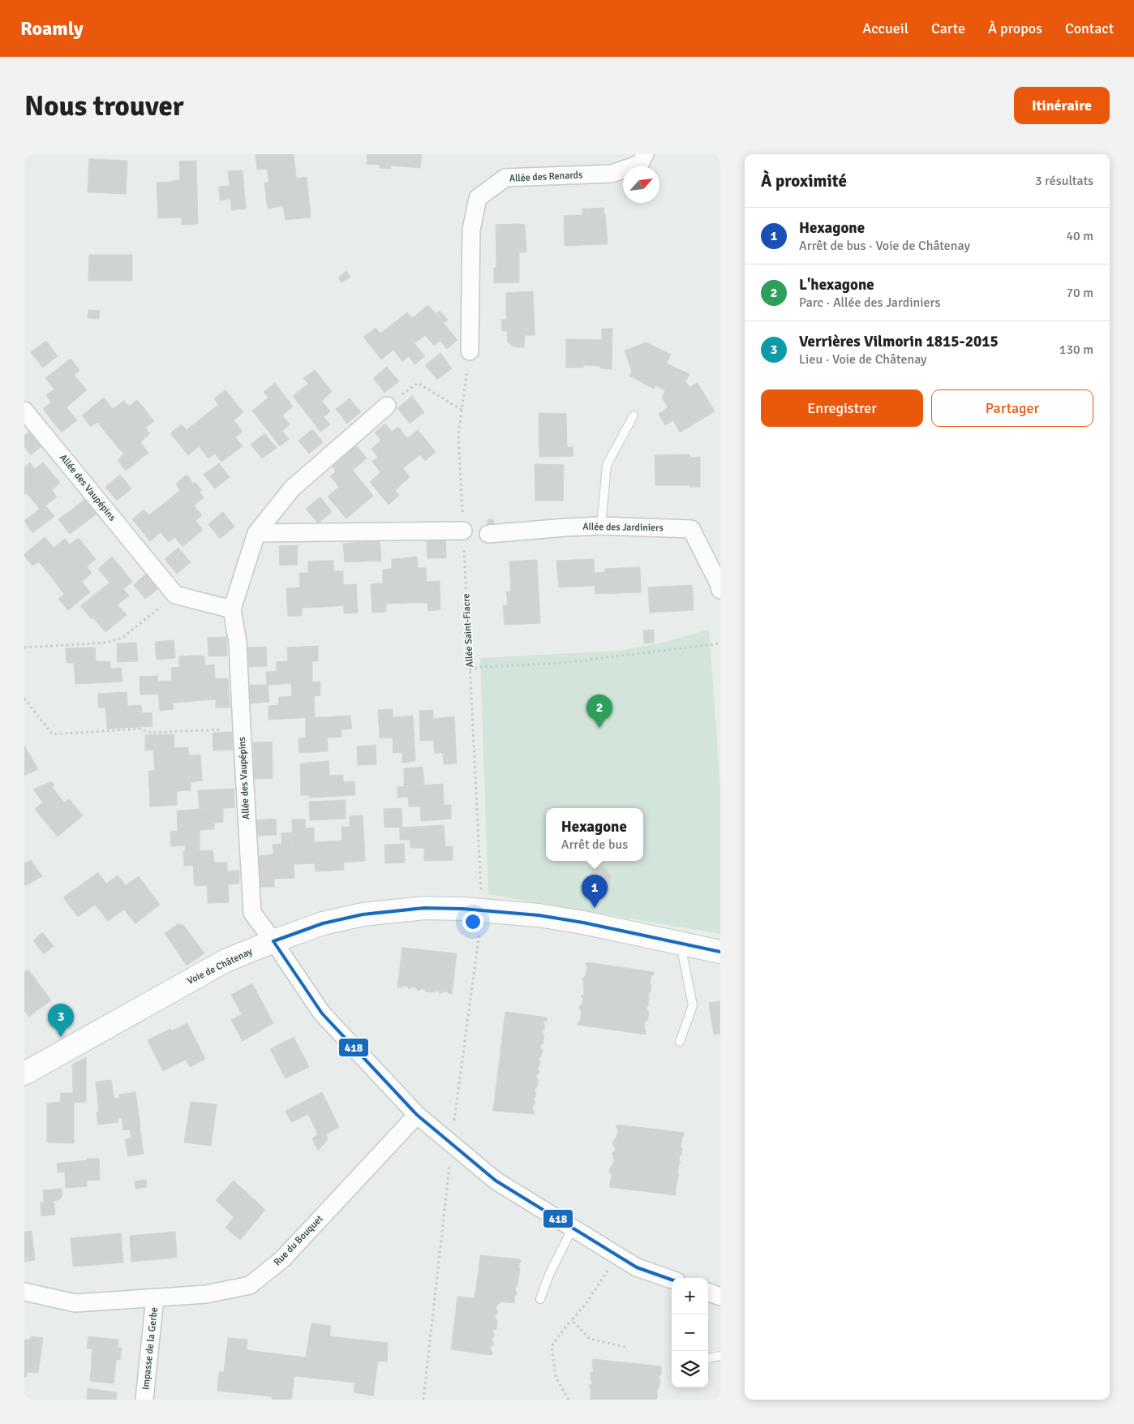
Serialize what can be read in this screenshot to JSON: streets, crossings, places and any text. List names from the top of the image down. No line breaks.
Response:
{"streets":{"street":["Allée des Renards","Allée des Vaupépins","Allée des Jardiniers","Voie de Châtenay","Rue du Bouquet","Impasse de la Gerbe"],"path":["Allée Saint-Fiacre"]},"crossings":[["Allée des Renards","Allée Saint-Fiacre"],["Allée des Vaupépins","Voie de Châtenay"],["Allée des Vaupépins","Rue du Bouquet"],["Allée Saint-Fiacre","Voie de Châtenay"],["Rue du Bouquet","Impasse de la Gerbe"]],"lines":["transit line 418"],"north":"top right","page":{"header":"Roamly","nav":["Accueil","Carte","À propos","Contact"],"buttons":["Itinéraire",["Enregistrer","Partager"]],"title":"Nous trouver","heading":["À proximité","3 résultats"],"list":[{"mark":"1","name":"Hexagone","note":"Arrêt de bus · Voie de Châtenay","value":"40 m"},{"mark":"2","name":"L'hexagone","note":"Parc · Allée des Jardiniers","value":"70 m"},{"mark":"3","name":"Verrières Vilmorin 1815-2015","note":"Lieu · Voie de Châtenay","value":"130 m"}],"pins":["2","1","3"],"popup":["Hexagone","Arrêt de bus"],"map_buttons":["+","−"]}}
